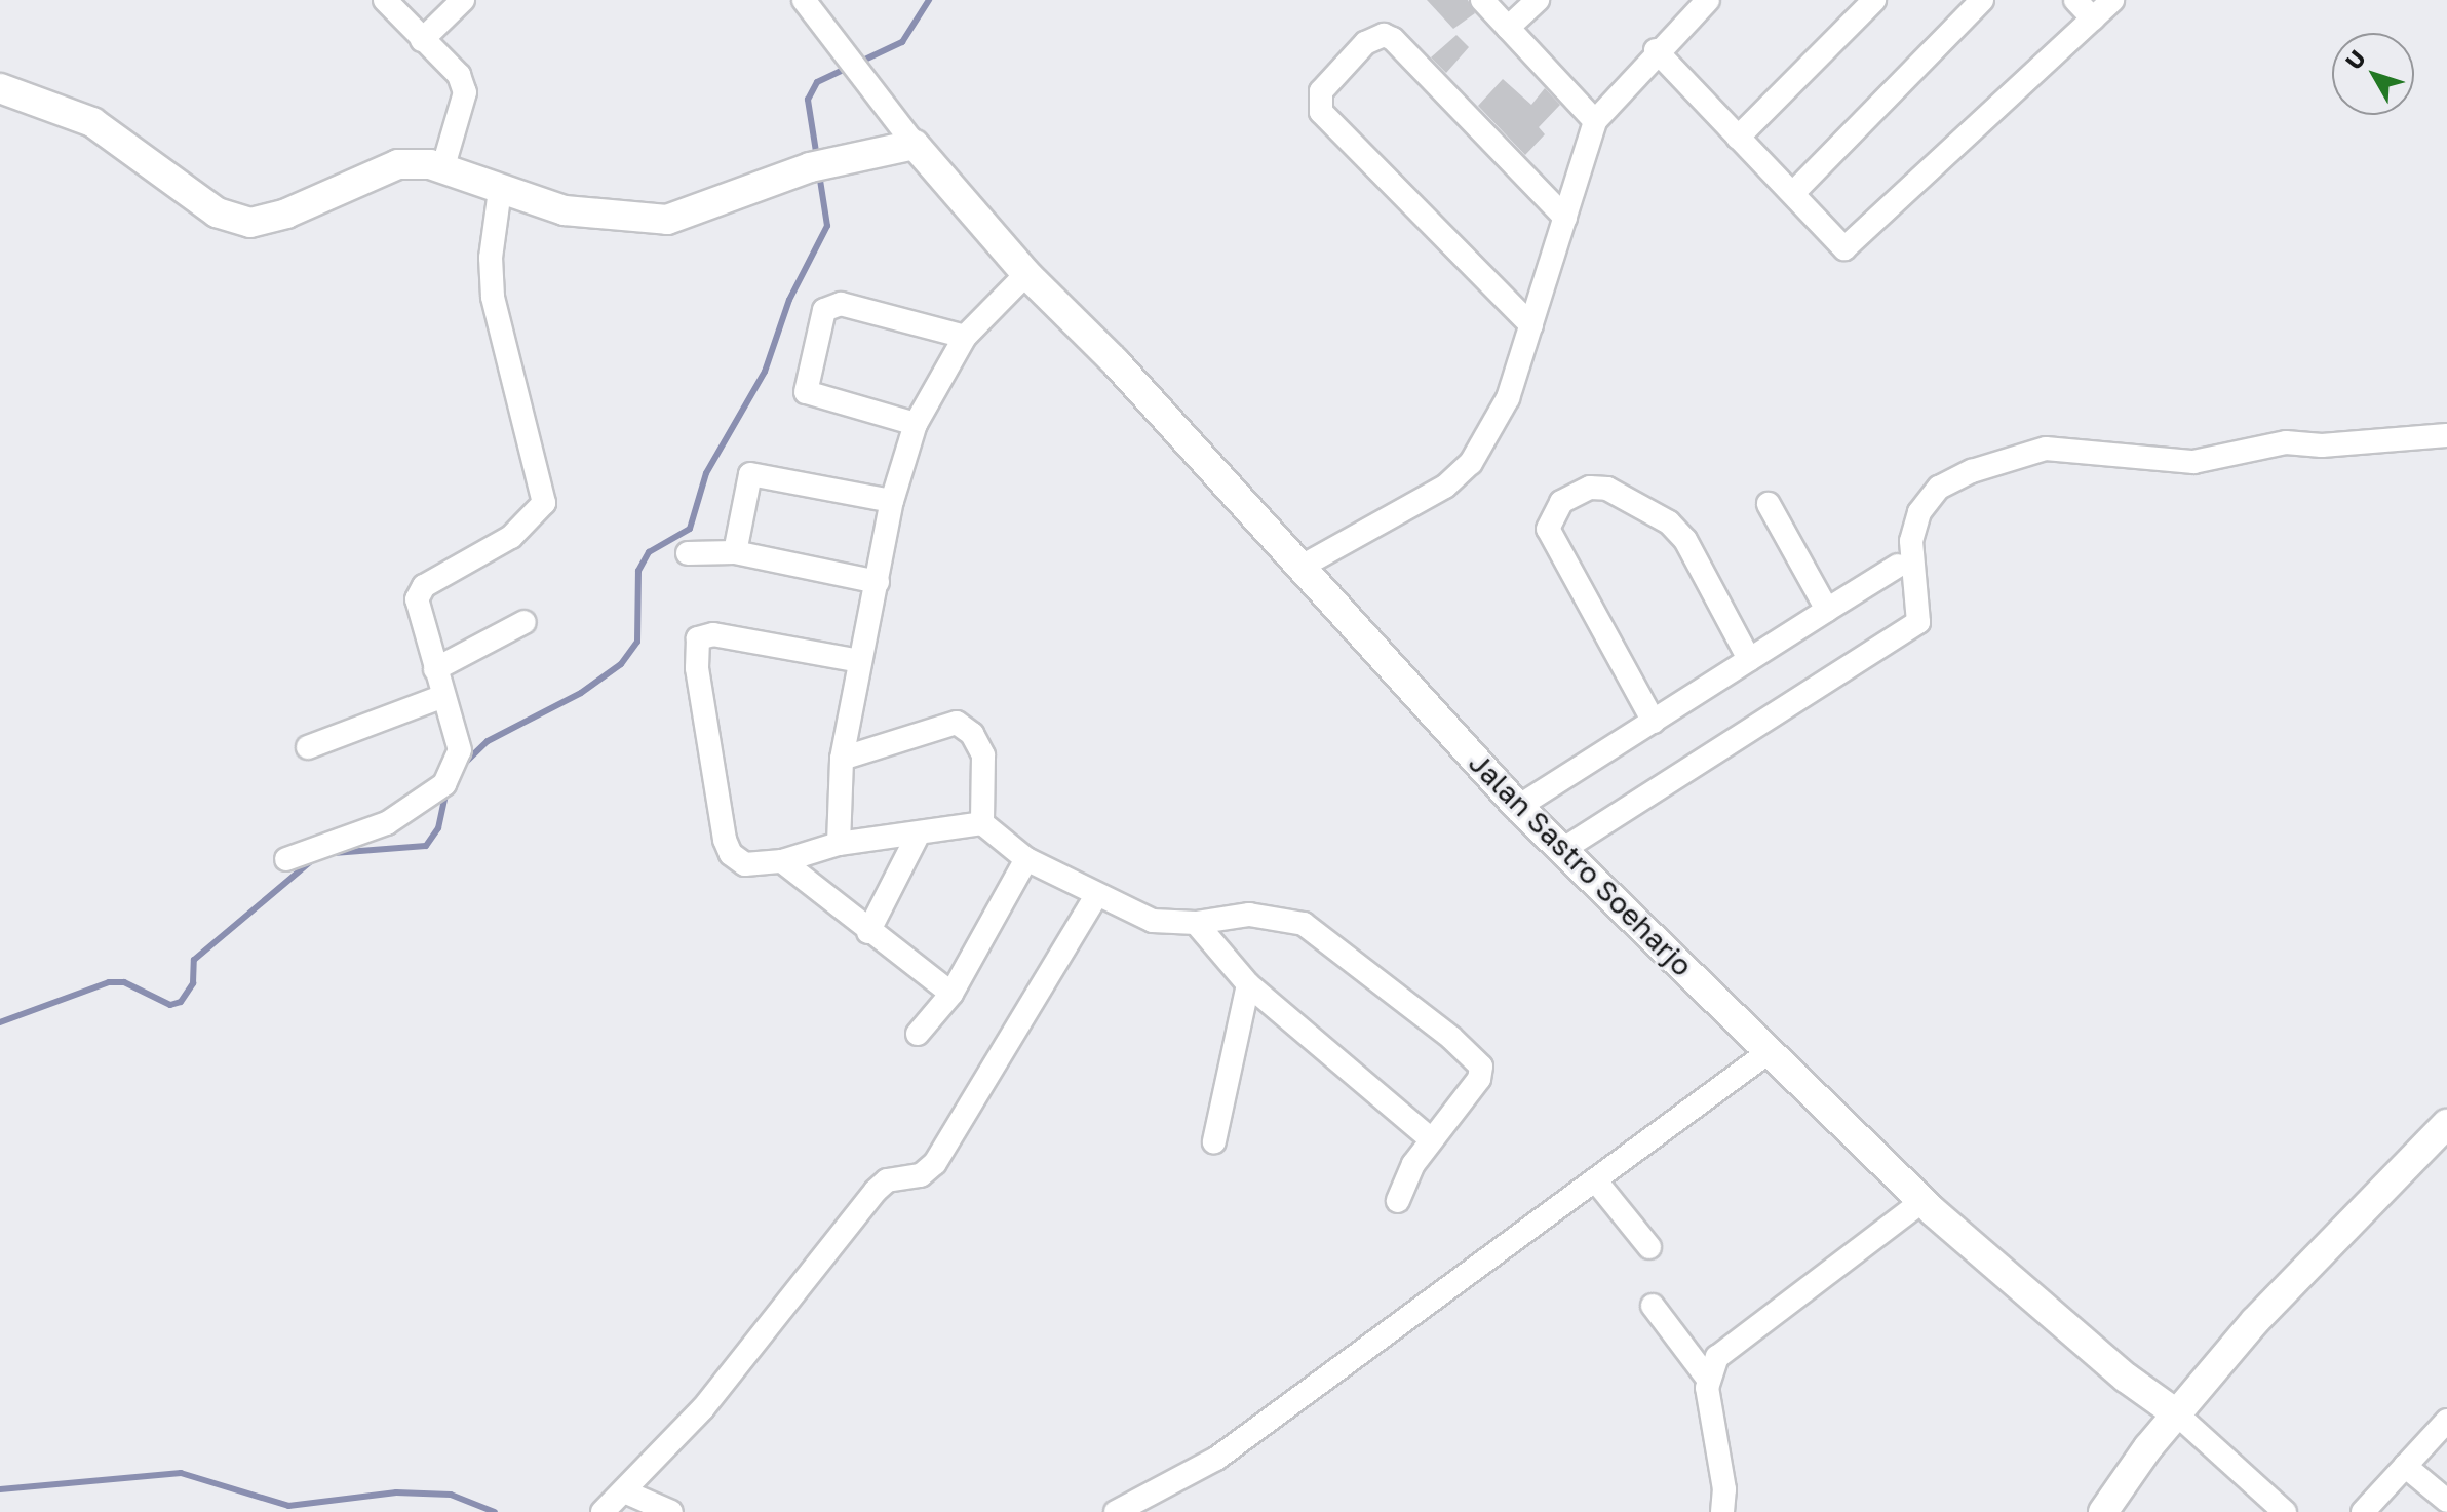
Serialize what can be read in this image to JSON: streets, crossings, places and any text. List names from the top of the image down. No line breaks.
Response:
{"streets":{"street":["Jalan Sastro Soeharjo"]},"north":"top left"}
